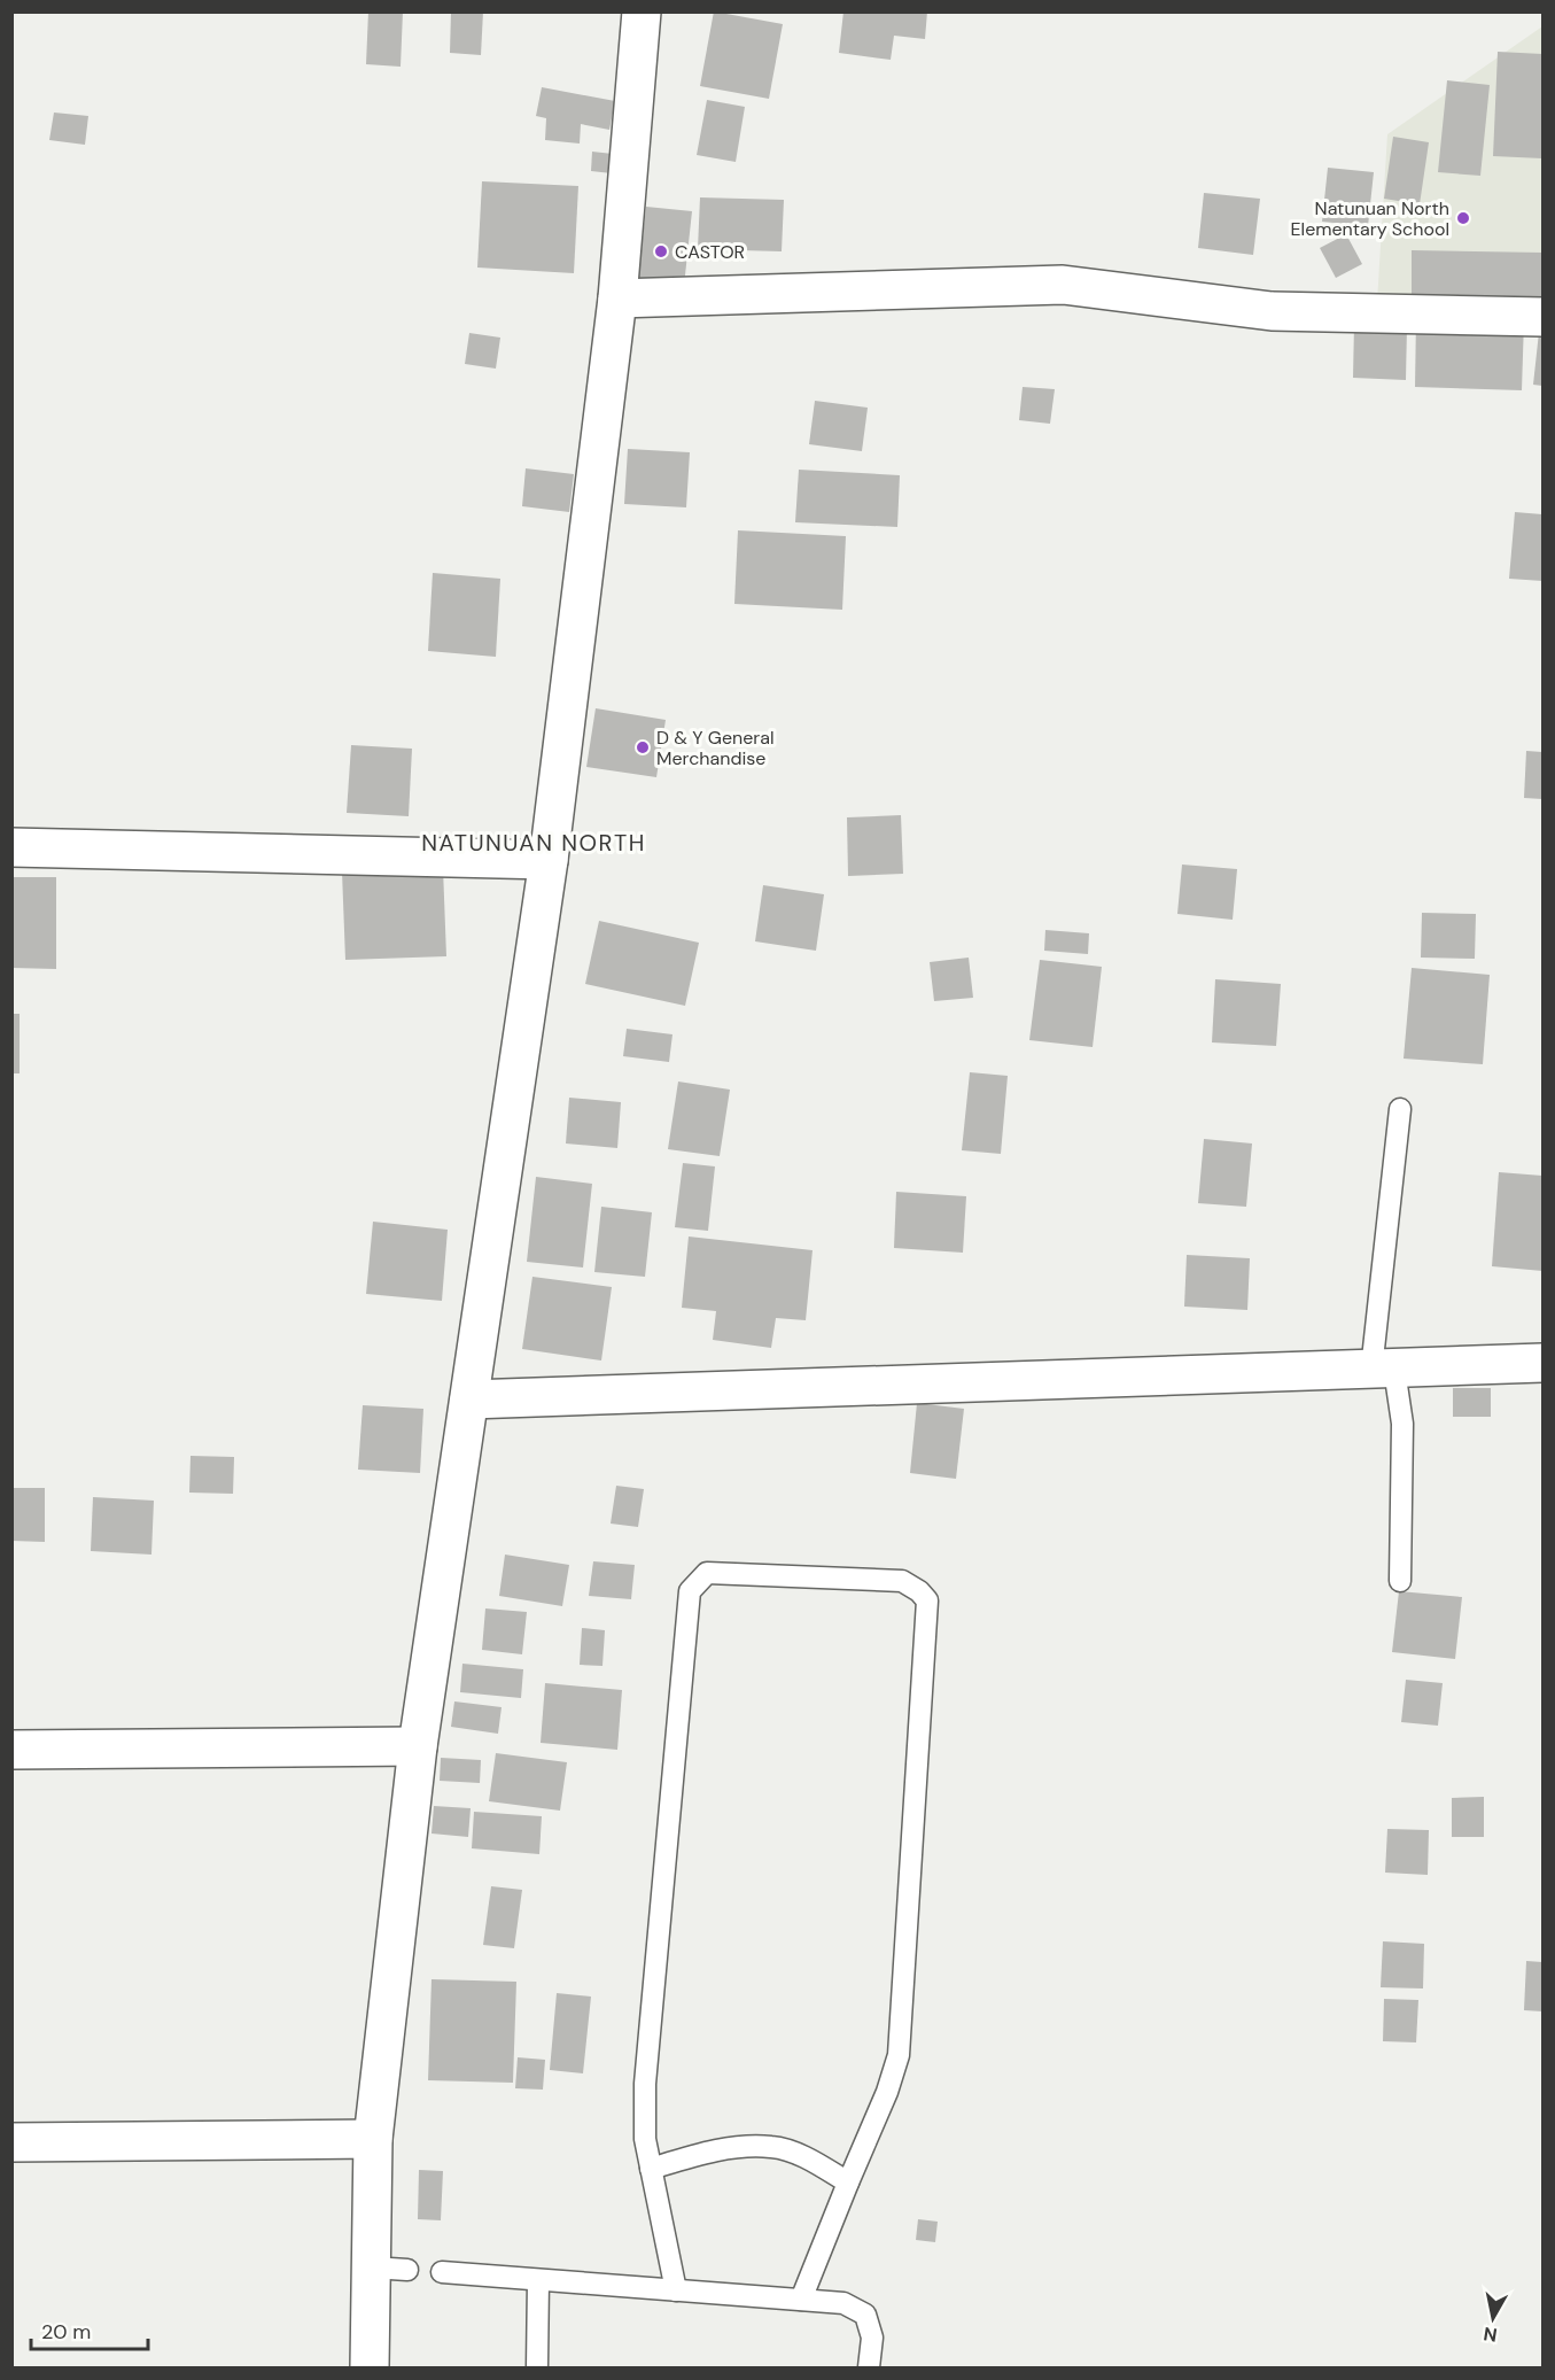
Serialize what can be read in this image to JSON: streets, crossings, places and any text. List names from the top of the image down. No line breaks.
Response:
{"districts":["NATUNUAN NORTH"],"places":["Natunuan North Elementary School","CASTOR","D & Y General Merchandise"],"scale_bar":"20 m","north":"bottom"}
